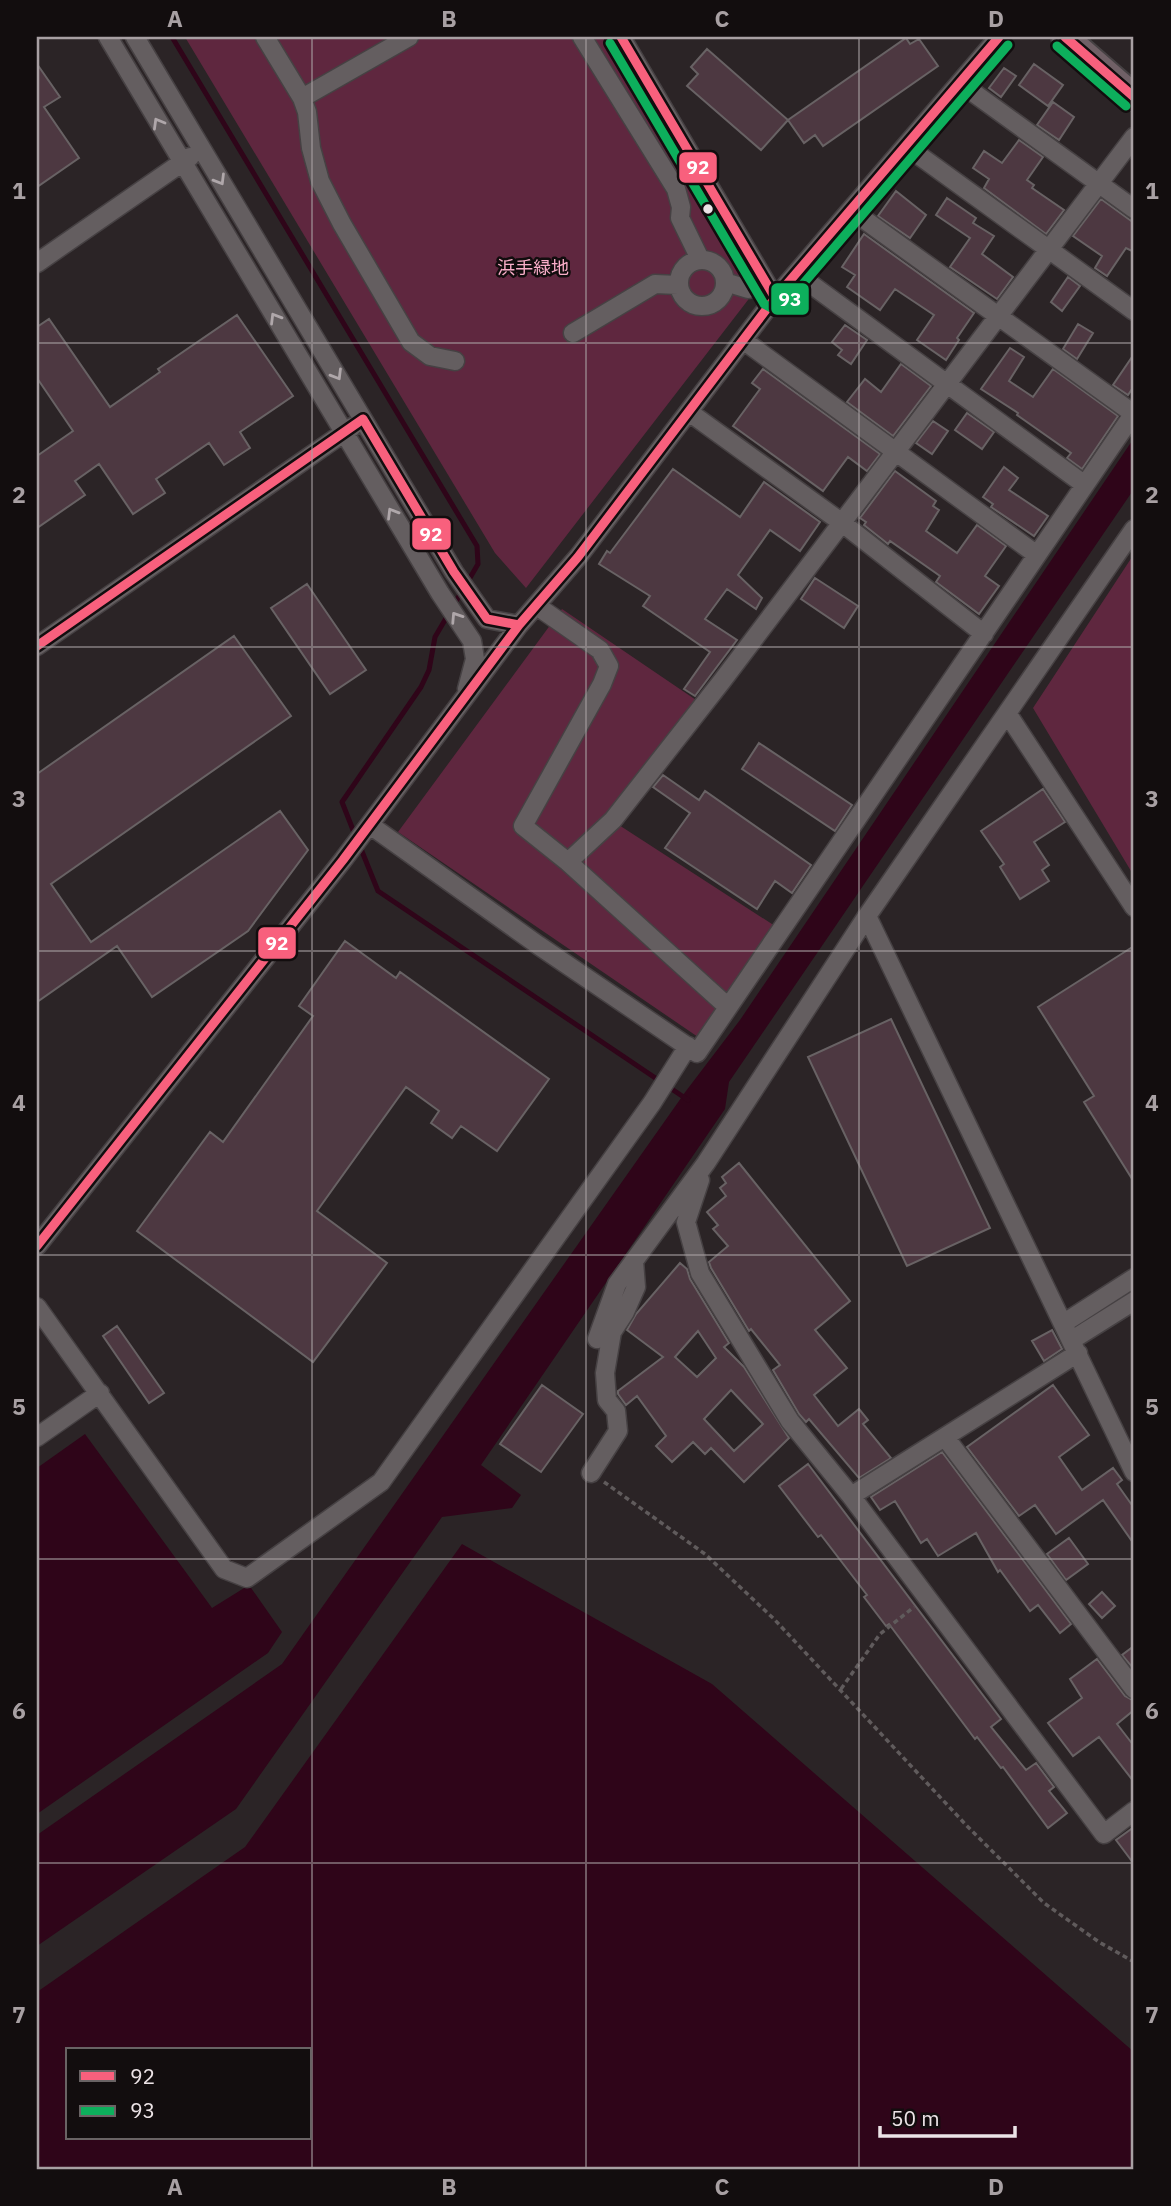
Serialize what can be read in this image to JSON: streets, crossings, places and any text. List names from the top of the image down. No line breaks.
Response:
{"parks":["浜手緑地"],"lines":["transit line 92","transit line 93"],"legend":["92","93"],"scale_bar":"50 m","grid":{"columns":["A","B","C","D"],"rows":["1","2","3","4","5","6","7"]}}
